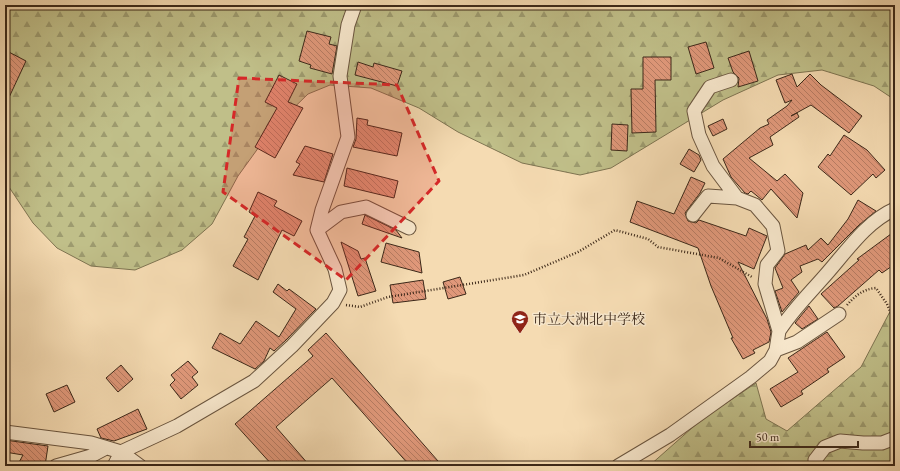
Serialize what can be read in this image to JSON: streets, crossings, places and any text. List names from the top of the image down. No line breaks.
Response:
{"places":{"school or university":["市立大洲北中学校"]},"scale_bar":"50 m"}
